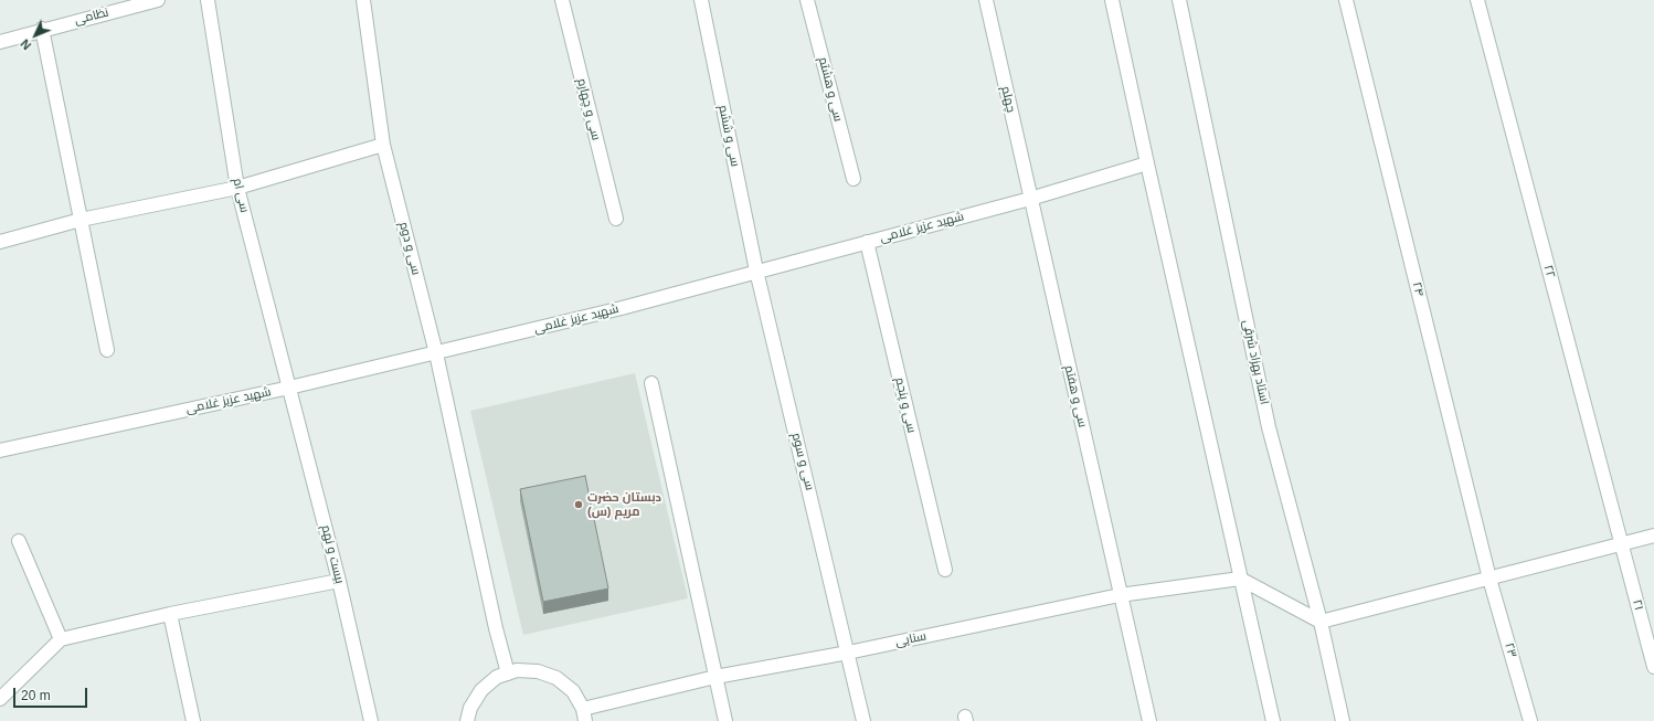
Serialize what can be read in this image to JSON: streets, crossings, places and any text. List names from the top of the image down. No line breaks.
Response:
{"streets":{"street":["نظامی","سی و هشتم","چهلم","سی و چهارم","سی و ششم","سی ام","شهید عزیز غلامی","سی و دوم","۲۲","۲۴","استاد بهزاد شرقی","سی و هفتم","سی و پنجم","سی و سوم","بیست و نهم","۲۱","سنایی","۲۳"]},"crossings":[["چهلم","شهید عزیز غلامی"],["چهلم","سی و هفتم"],["سی و ششم","شهید عزیز غلامی"],["سی و ششم","سی و سوم"],["سی ام","شهید عزیز غلامی"],["سی ام","بیست و نهم"],["شهید عزیز غلامی","سی و دوم"],["شهید عزیز غلامی","سی و هفتم"],["شهید عزیز غلامی","سی و پنجم"],["شهید عزیز غلامی","سی و سوم"],["شهید عزیز غلامی","بیست و نهم"],["۲۲","۲۱"],["۲۴","۲۳"],["سی و هفتم","سنایی"],["سی و سوم","سنایی"]],"places":["دبستان حضرت مریم (س)"],"scale_bar":"20 m","north":"bottom left"}
